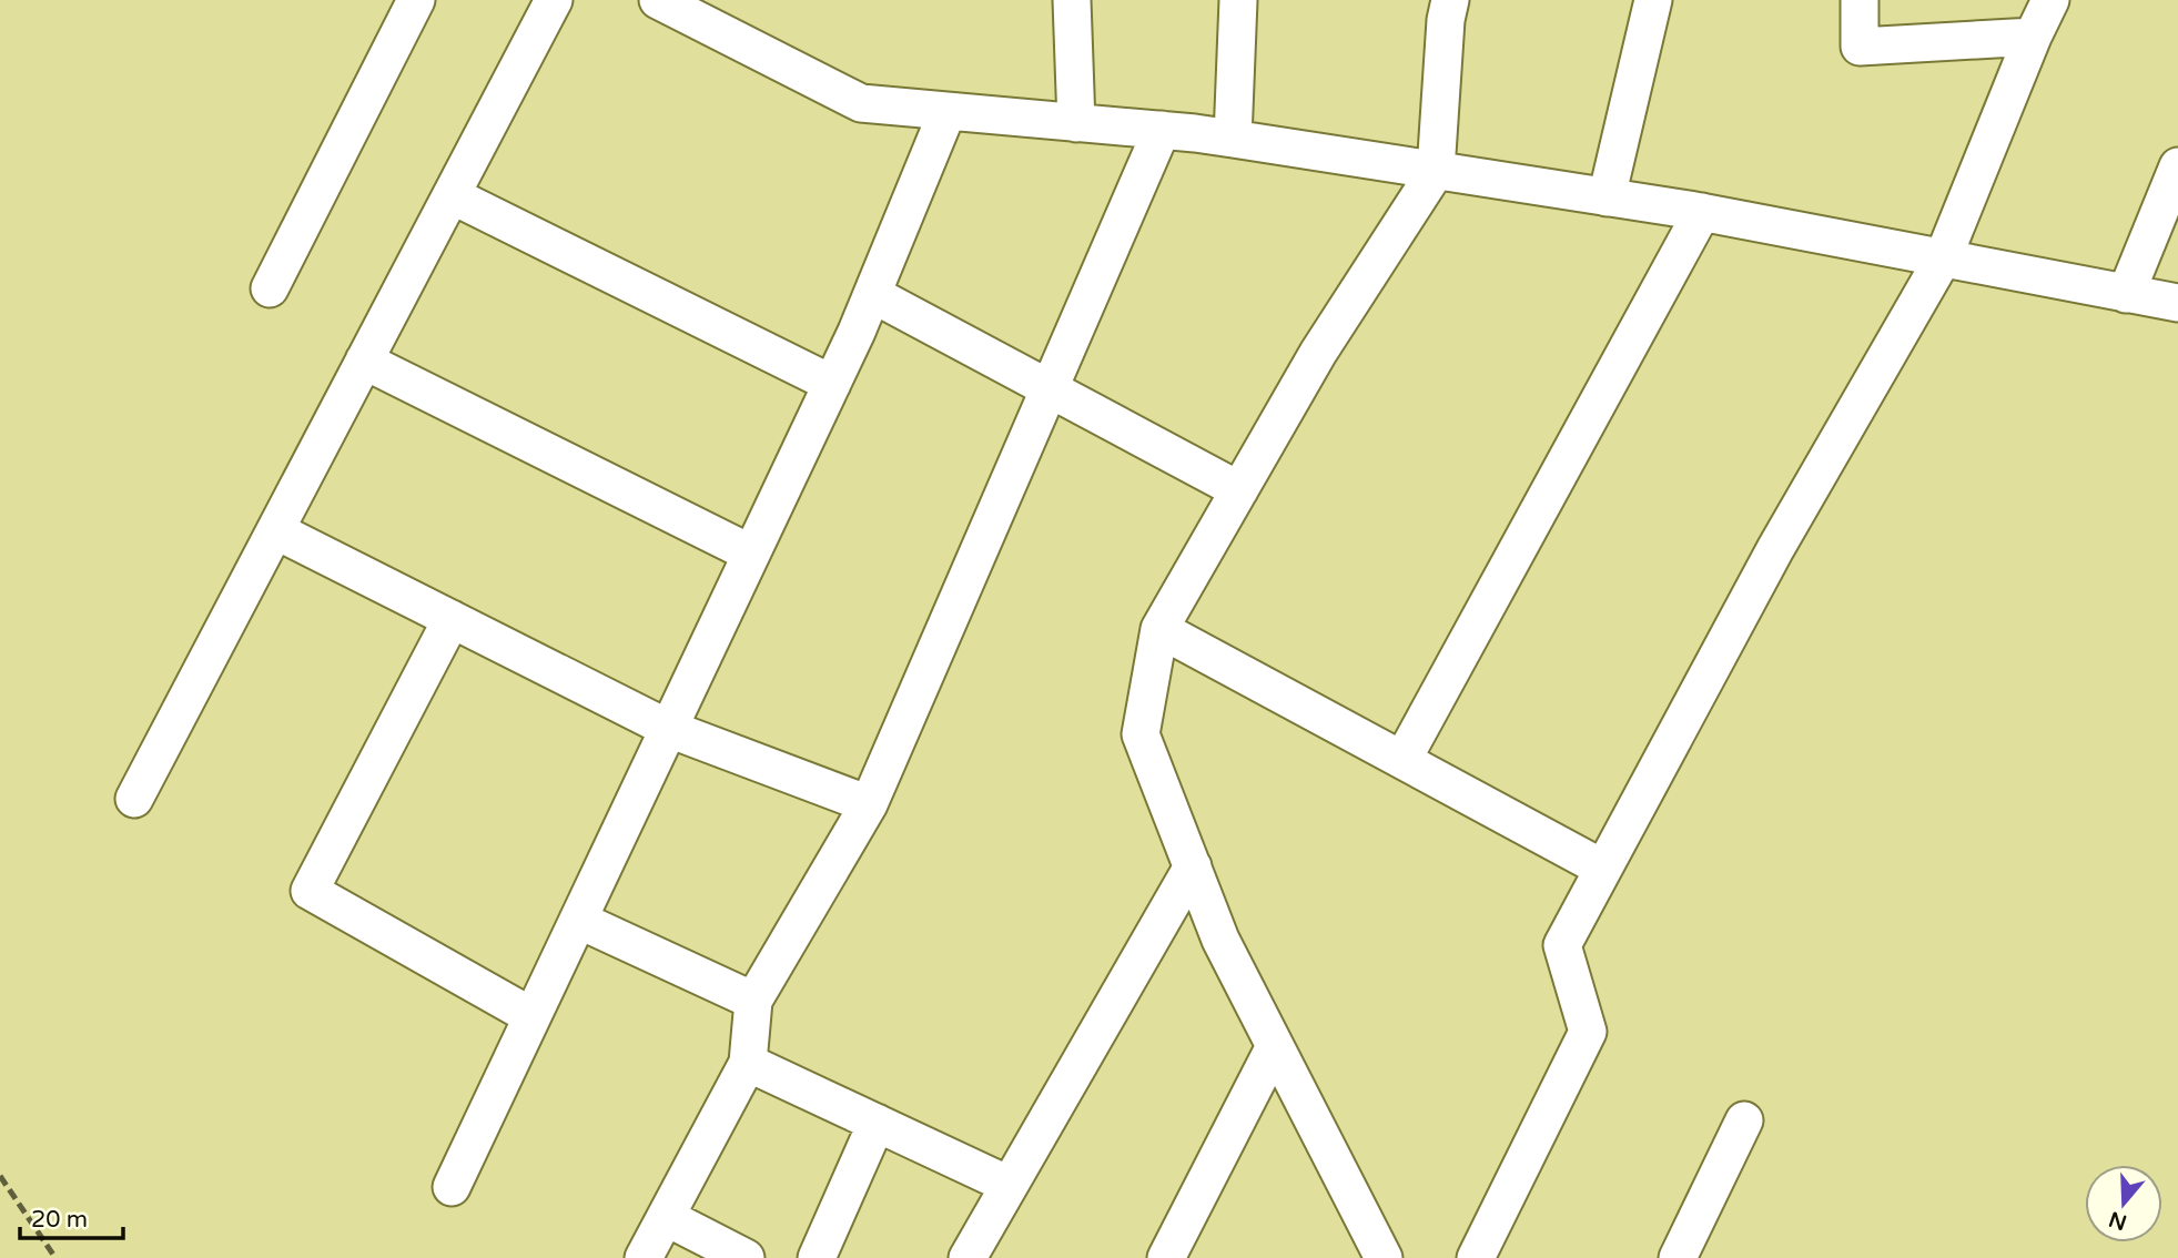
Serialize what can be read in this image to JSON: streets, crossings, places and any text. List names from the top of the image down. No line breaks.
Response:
{"scale_bar":"20 m","north":"bottom"}
